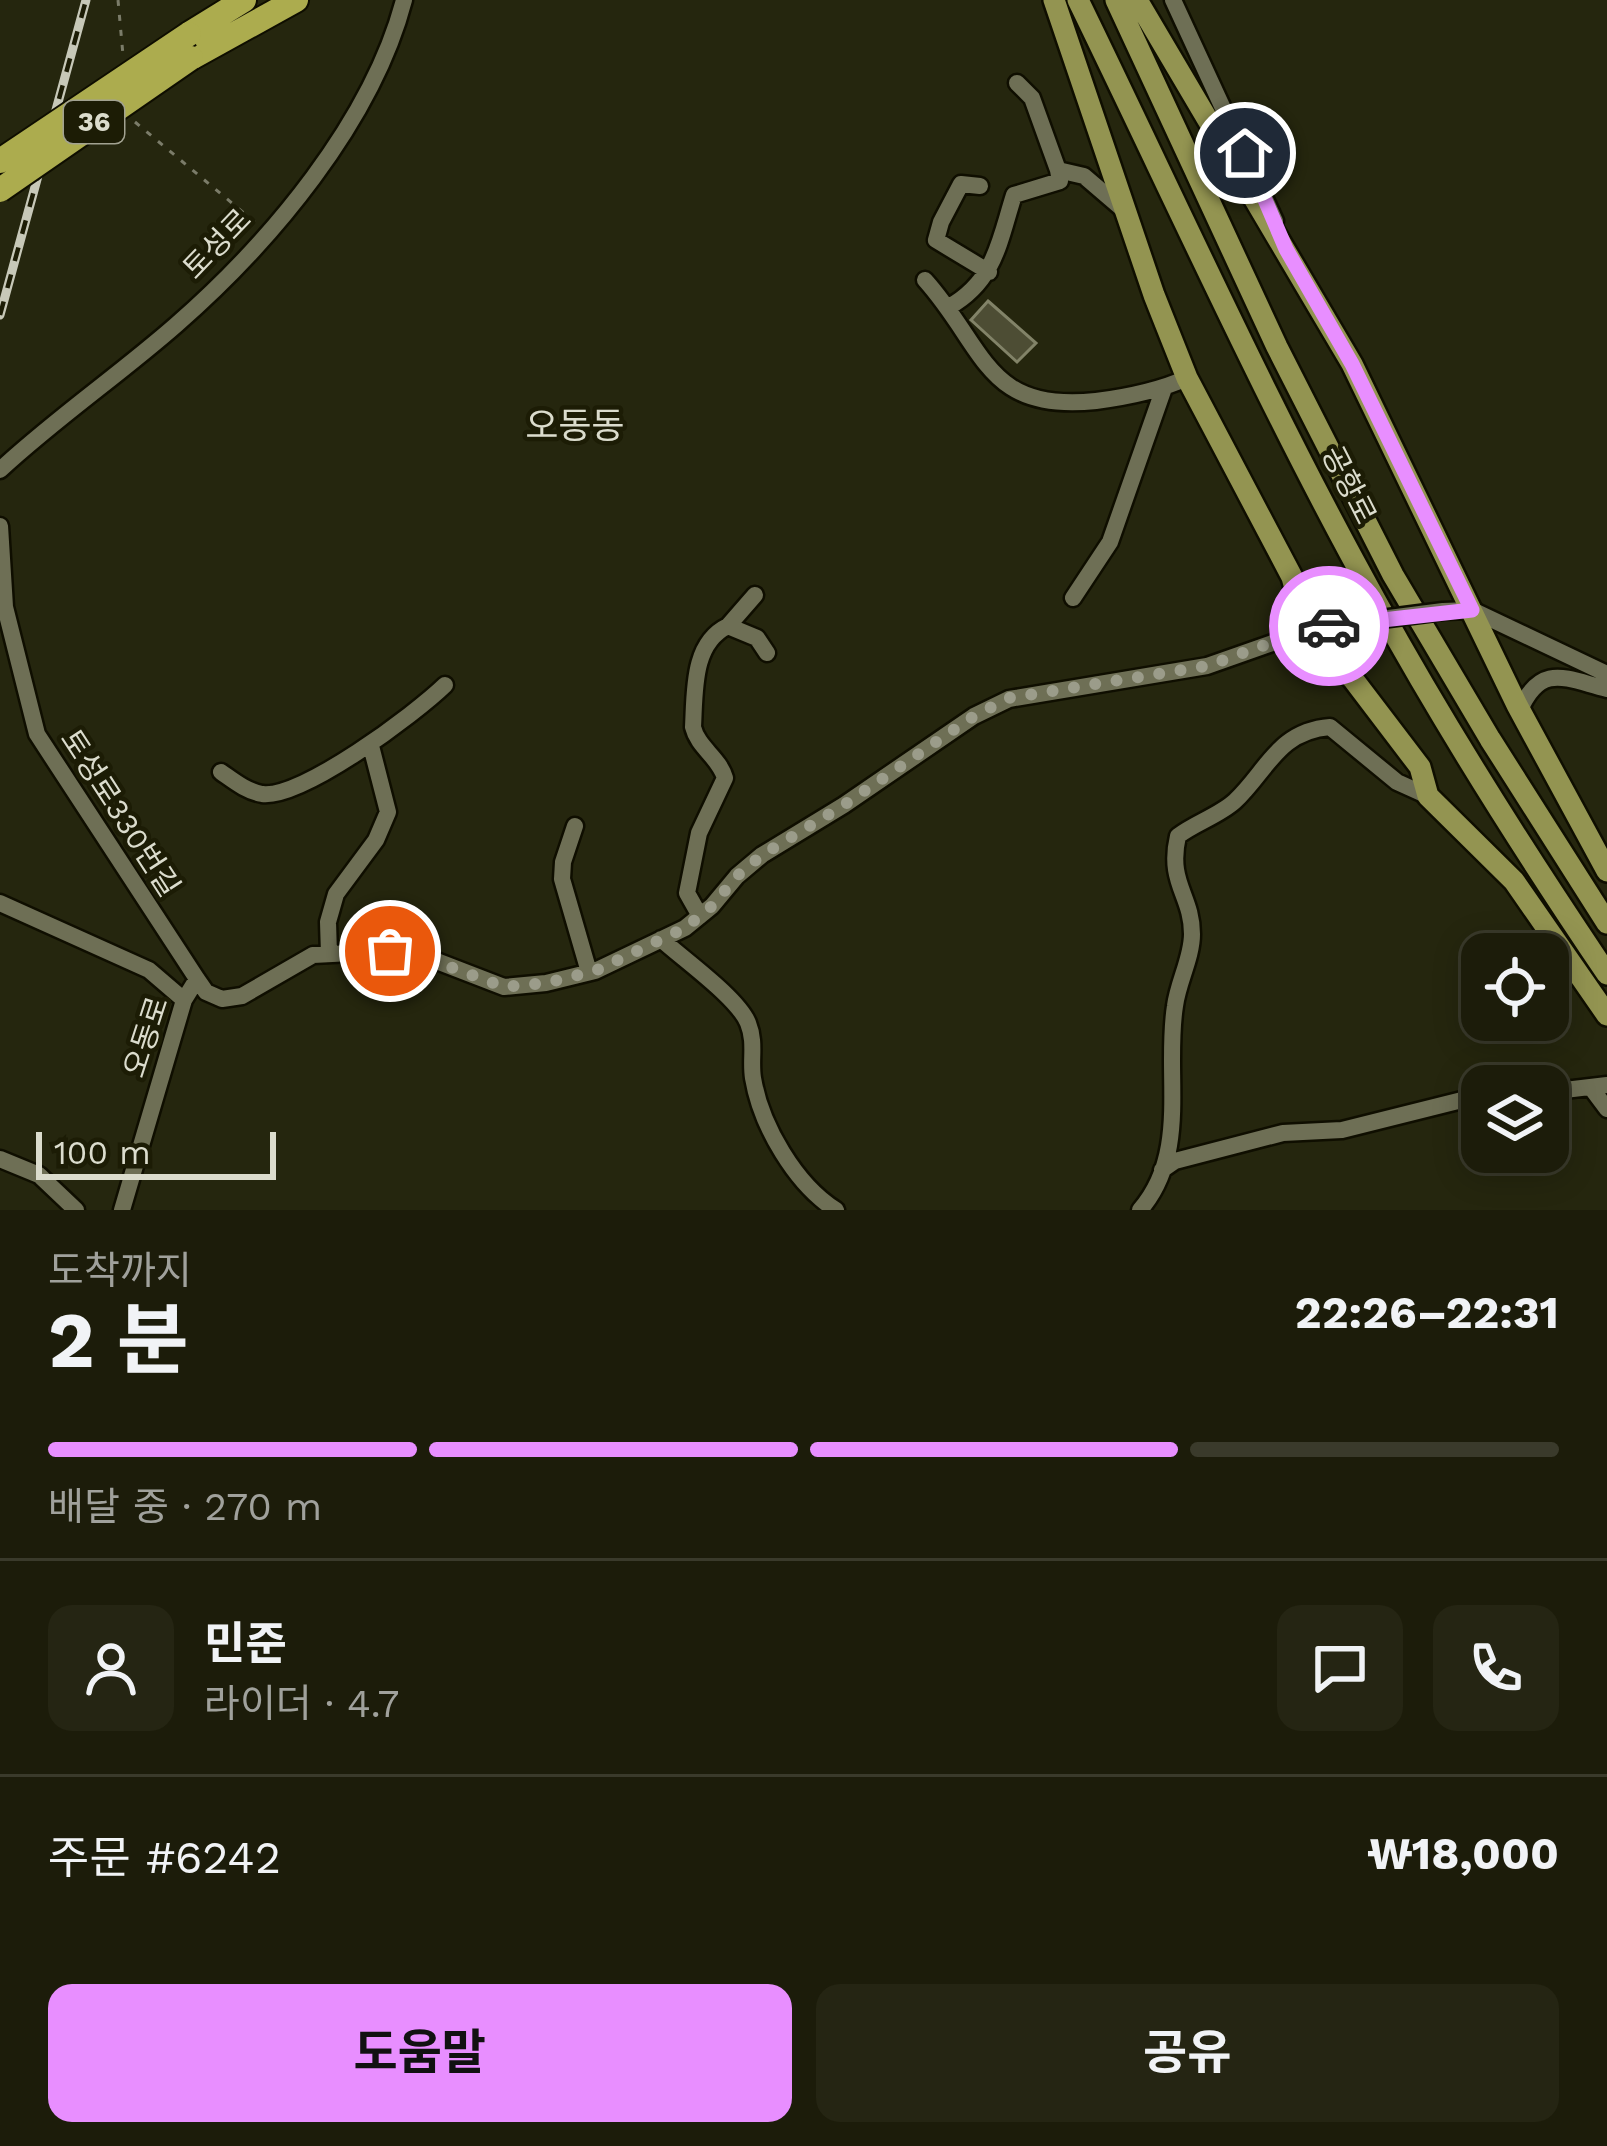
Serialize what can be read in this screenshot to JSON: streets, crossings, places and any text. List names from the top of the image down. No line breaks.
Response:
{"streets":{"highway":["36"],"main road":["공항로"],"street":["토성로","토성로330번길","오동로"]},"crossings":[["토성로330번길","오동로"]],"districts":["오동동"],"scale_bar":"100 m","page":{"scale":"100 m","heading":["2 분","도착까지","22:26–22:31"],"panel":["민준","라이더 · 4.7","주문 #6242","₩18,000"],"bar":"배달 중 · 270 m","buttons":["도움말","공유"]}}
